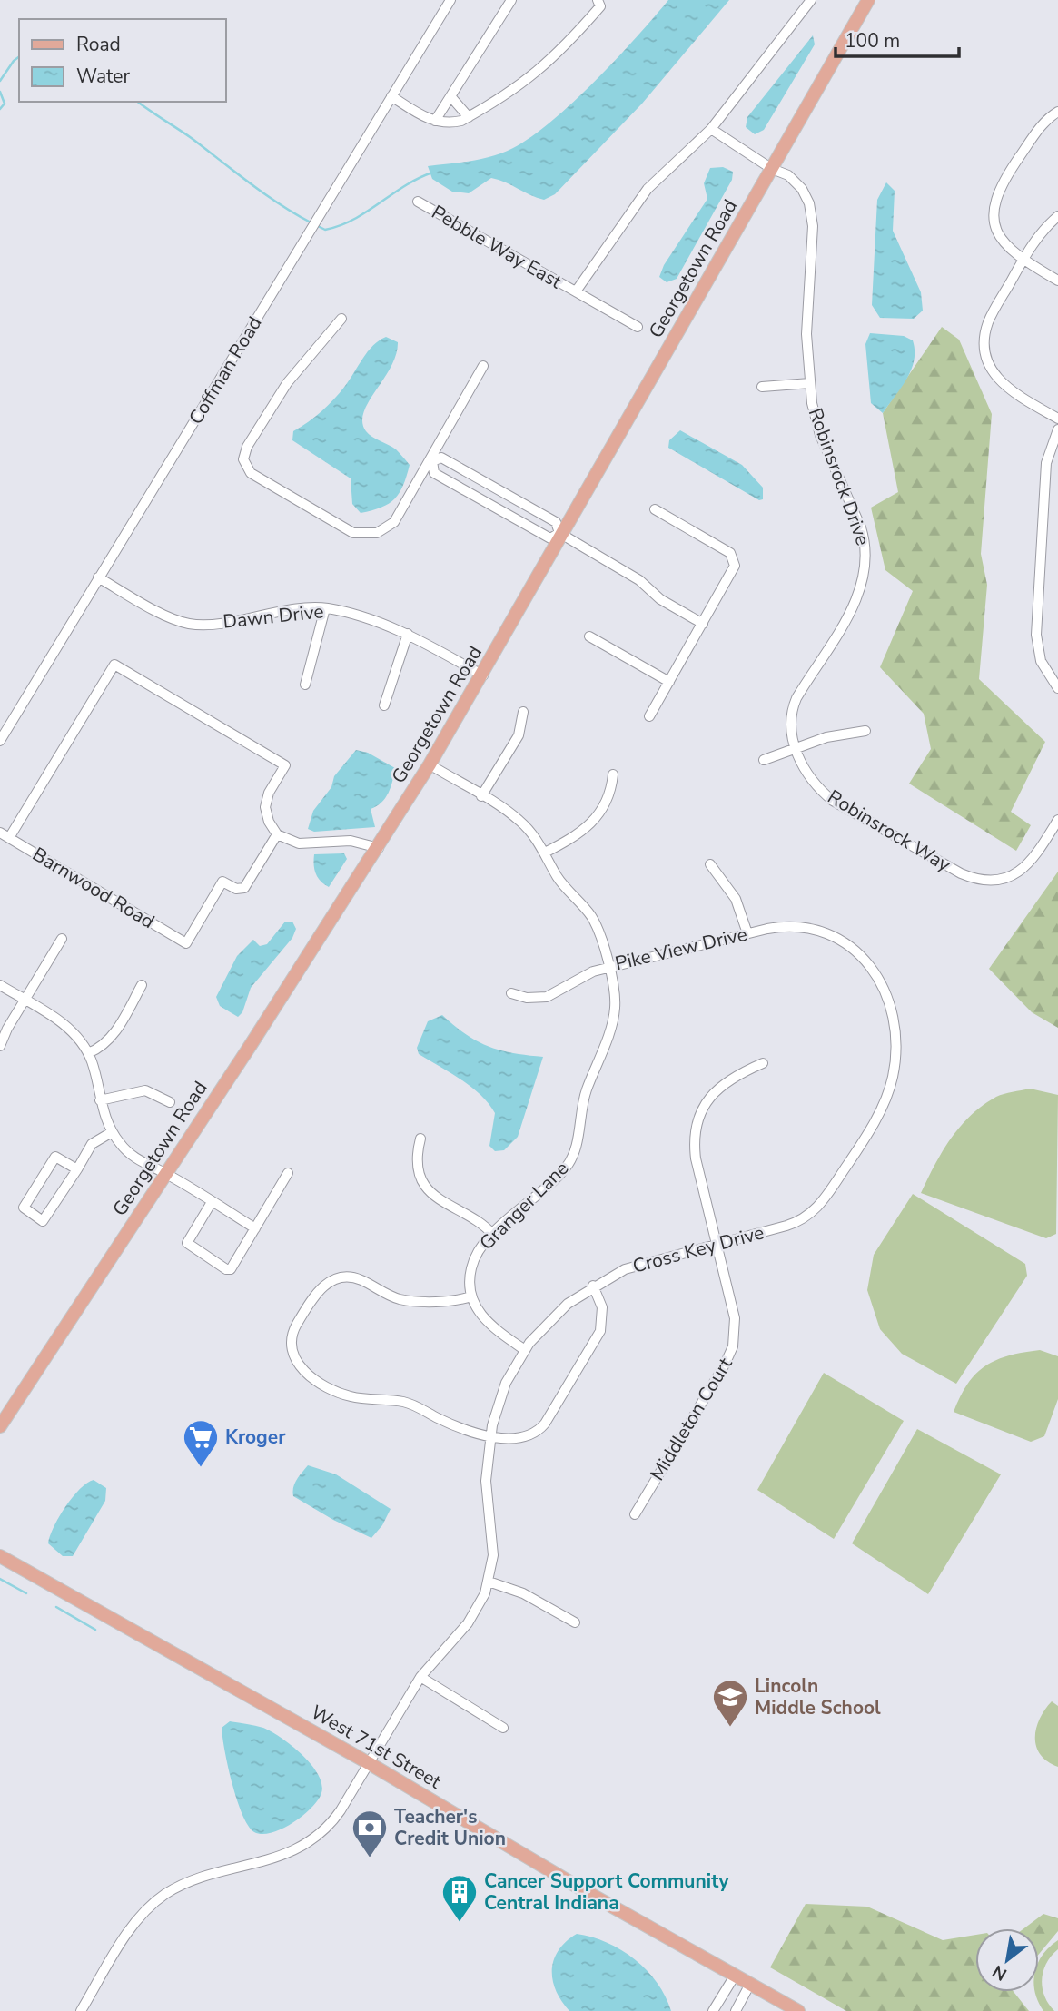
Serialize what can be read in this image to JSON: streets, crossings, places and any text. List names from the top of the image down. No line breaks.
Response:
{"streets":{"main road":["Georgetown Road","West 71st Street"],"street":["Pebble Way East","Coffman Road","Robinsrock Drive","Dawn Drive","Robinsrock Way","Barnwood Road","Pike View Drive","Granger Lane","Cross Key Drive","Middleton Court"]},"crossings":[["Georgetown Road","Robinsrock Drive"],["Georgetown Road","Dawn Drive"],["Georgetown Road","Pike View Drive"],["Coffman Road","Dawn Drive"],["Robinsrock Drive","Robinsrock Way"],["Pike View Drive","Granger Lane"],["Pike View Drive","Cross Key Drive"],["Cross Key Drive","Middleton Court"],["Cross Key Drive","West 71st Street"]],"places":{"supermarket":["Kroger"],"school or university":["Lincoln Middle School"],"bank":["Teacher's Credit Union"],"building":["Cancer Support Community Central Indiana"]},"legend":["Road","Water"],"scale_bar":"100 m","north":"bottom left"}
